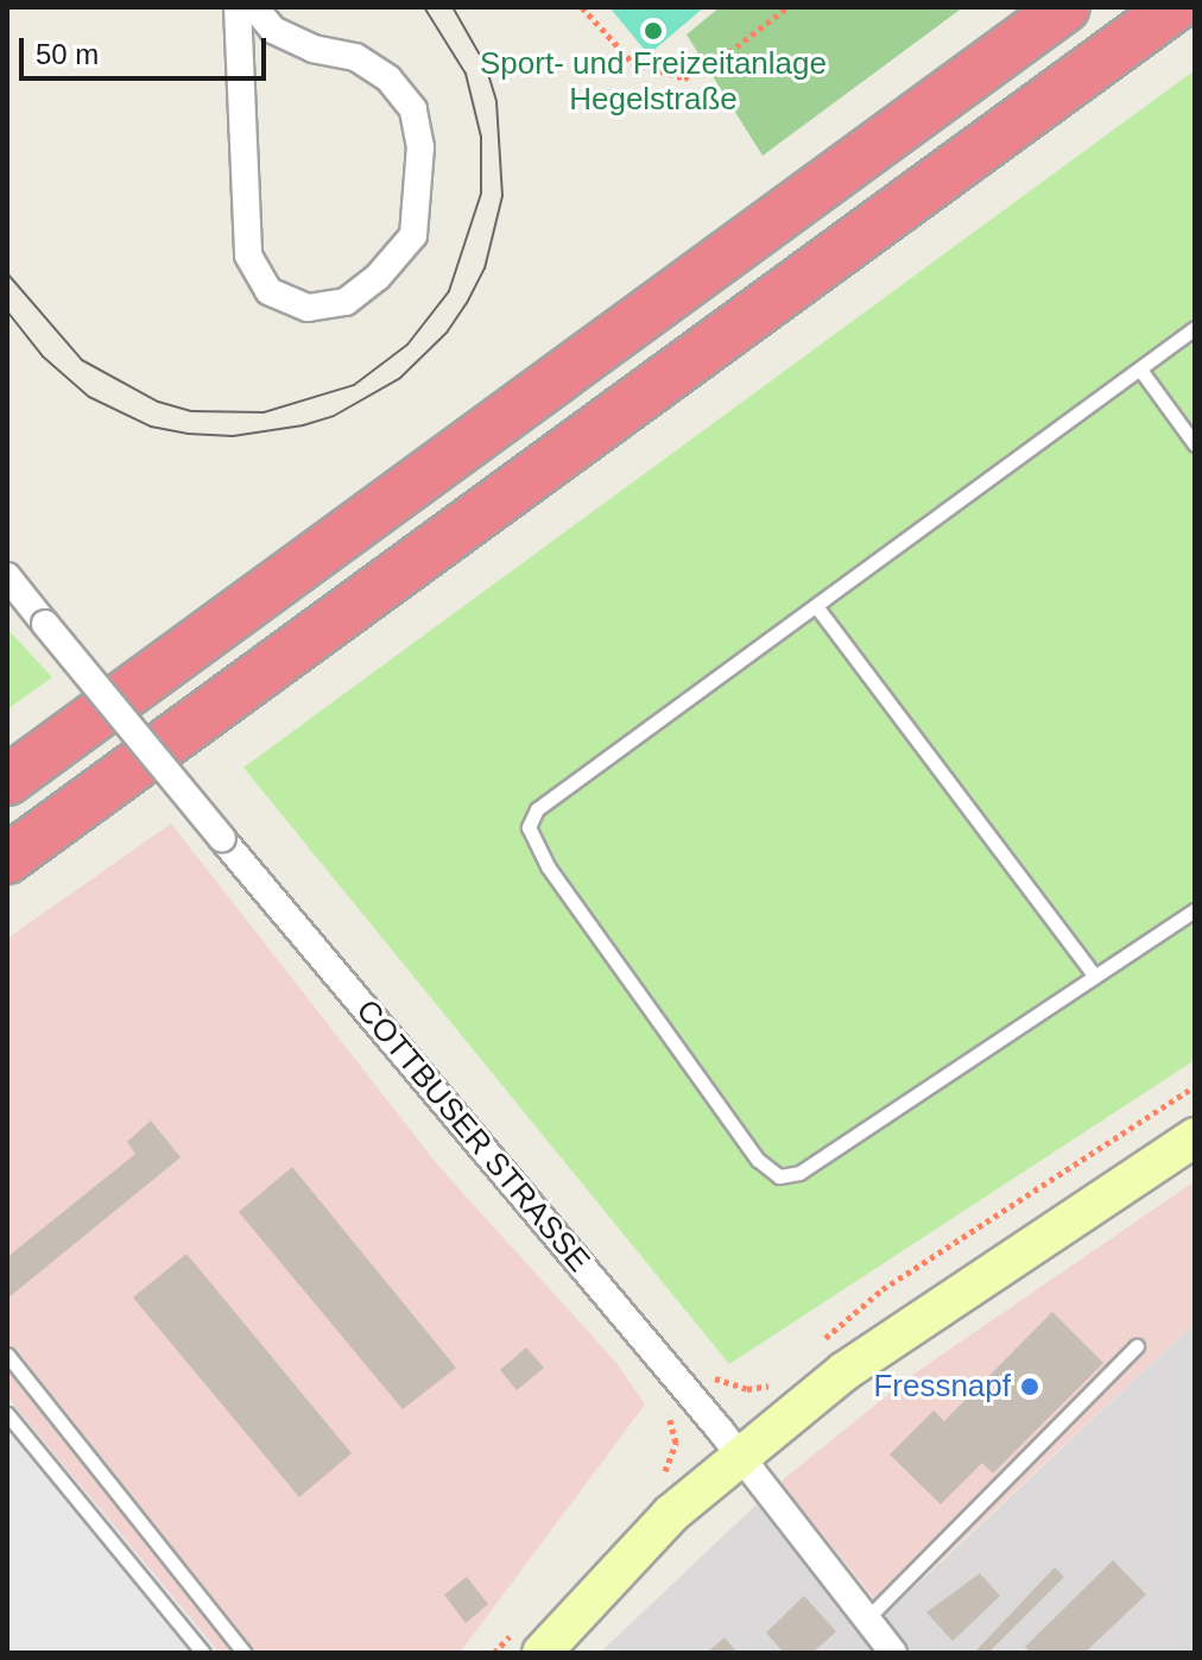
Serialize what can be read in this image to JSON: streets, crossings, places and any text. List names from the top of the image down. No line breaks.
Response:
{"streets":{"street":["COTTBUSER STRASSE"]},"places":["Sport- und Freizeitanlage Hegelstraße","Fressnapf"],"scale_bar":"50 m"}
